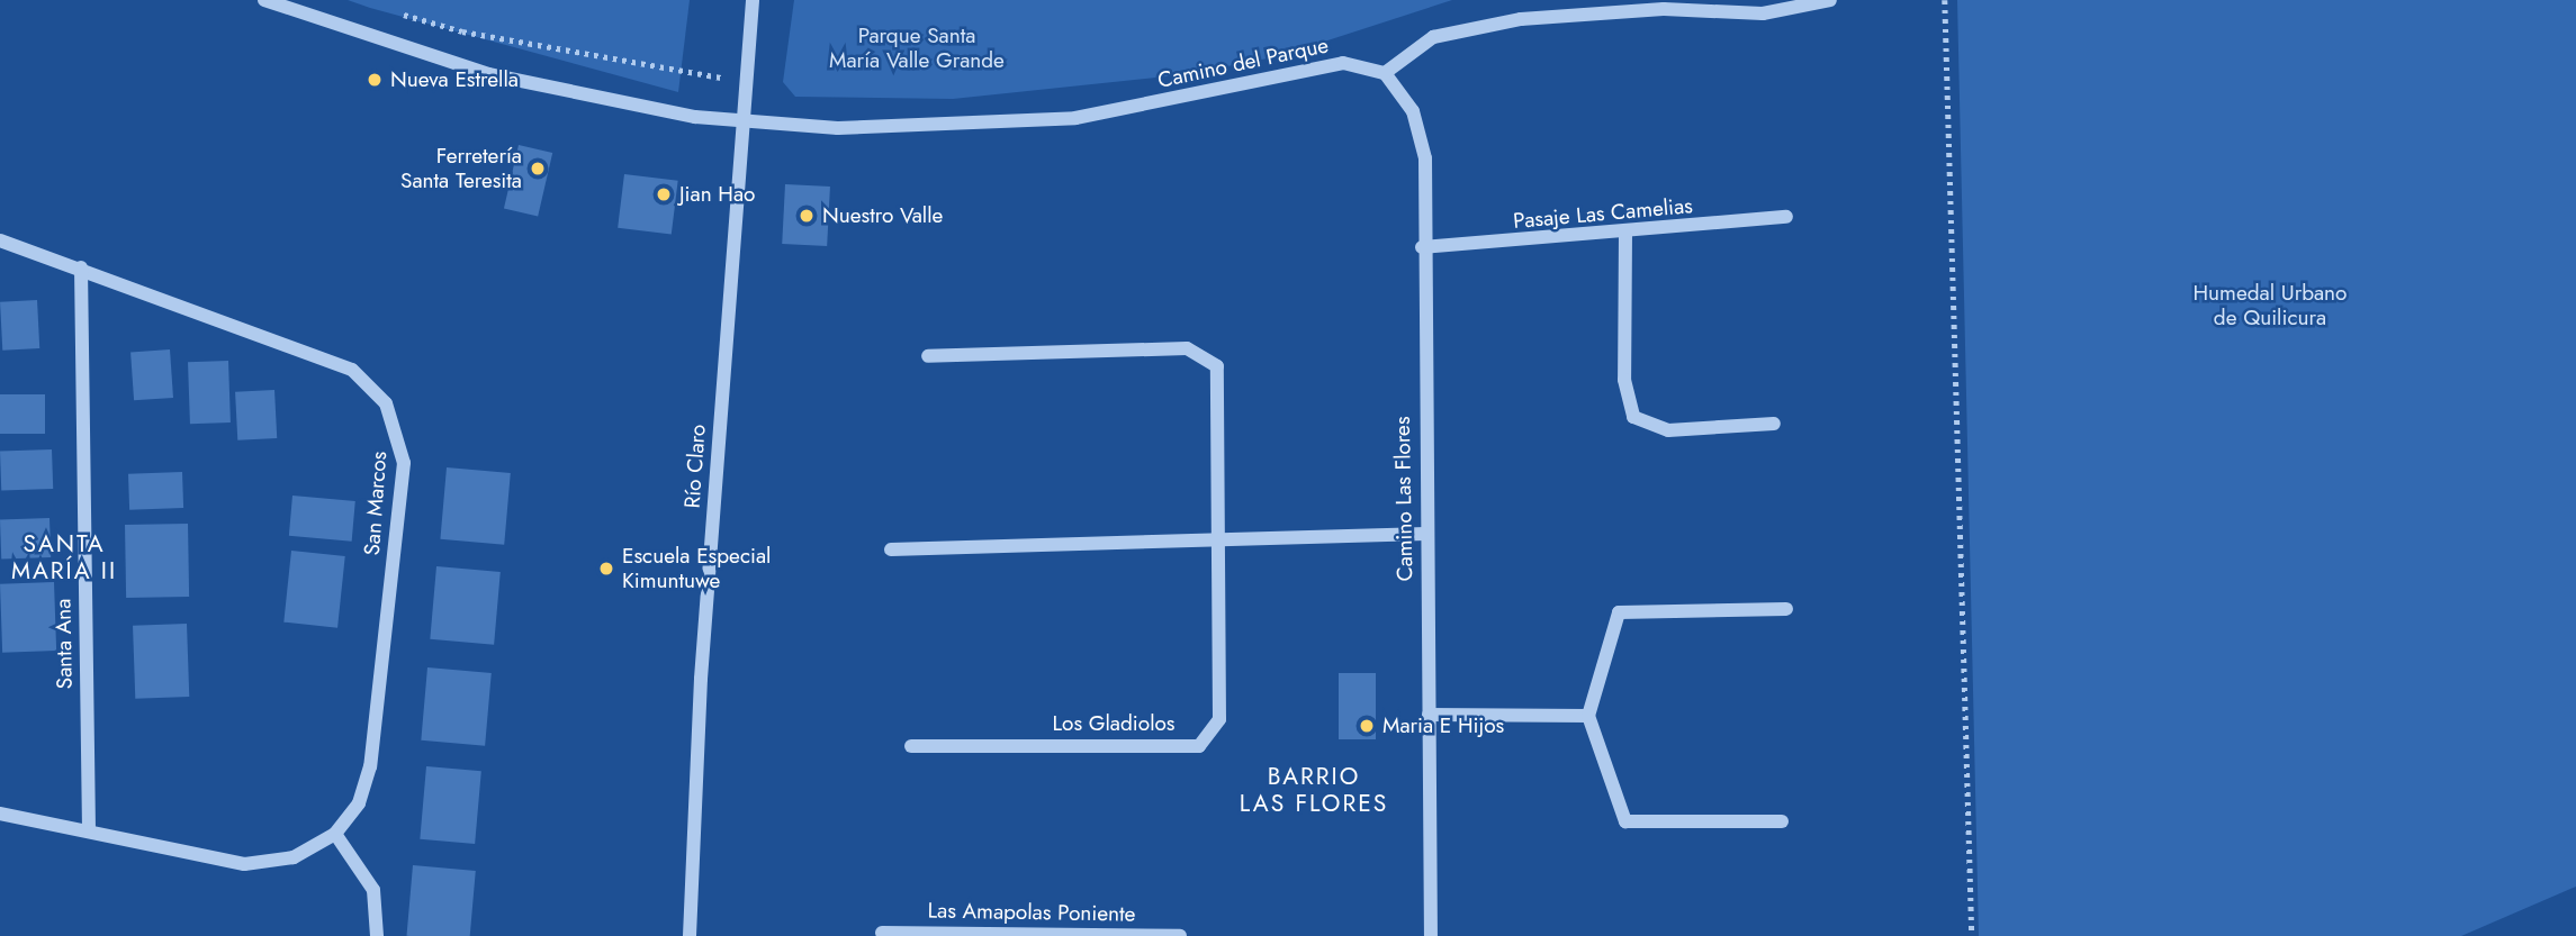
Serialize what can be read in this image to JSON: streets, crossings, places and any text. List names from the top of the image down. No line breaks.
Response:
{"streets":{"street":["Camino del Parque","Pasaje Las Camelias","Río Claro","Camino Las Flores","San Marcos","Santa Ana","Los Gladiolos","Las Amapolas Poniente"]},"crossings":[["Camino del Parque","Río Claro"],["Camino del Parque","Camino Las Flores"],["Pasaje Las Camelias","Camino Las Flores"],["San Marcos","Santa Ana"]],"districts":["SANTA MARÍA II","BARRIO LAS FLORES"],"parks":["Parque Santa María Valle Grande","Humedal Urbano de Quilicura"],"places":["Nueva Estrella","Ferretería Santa Teresita","Jian Hao","Nuestro Valle","Escuela Especial Kimuntuwe","Maria E Hijos"]}
